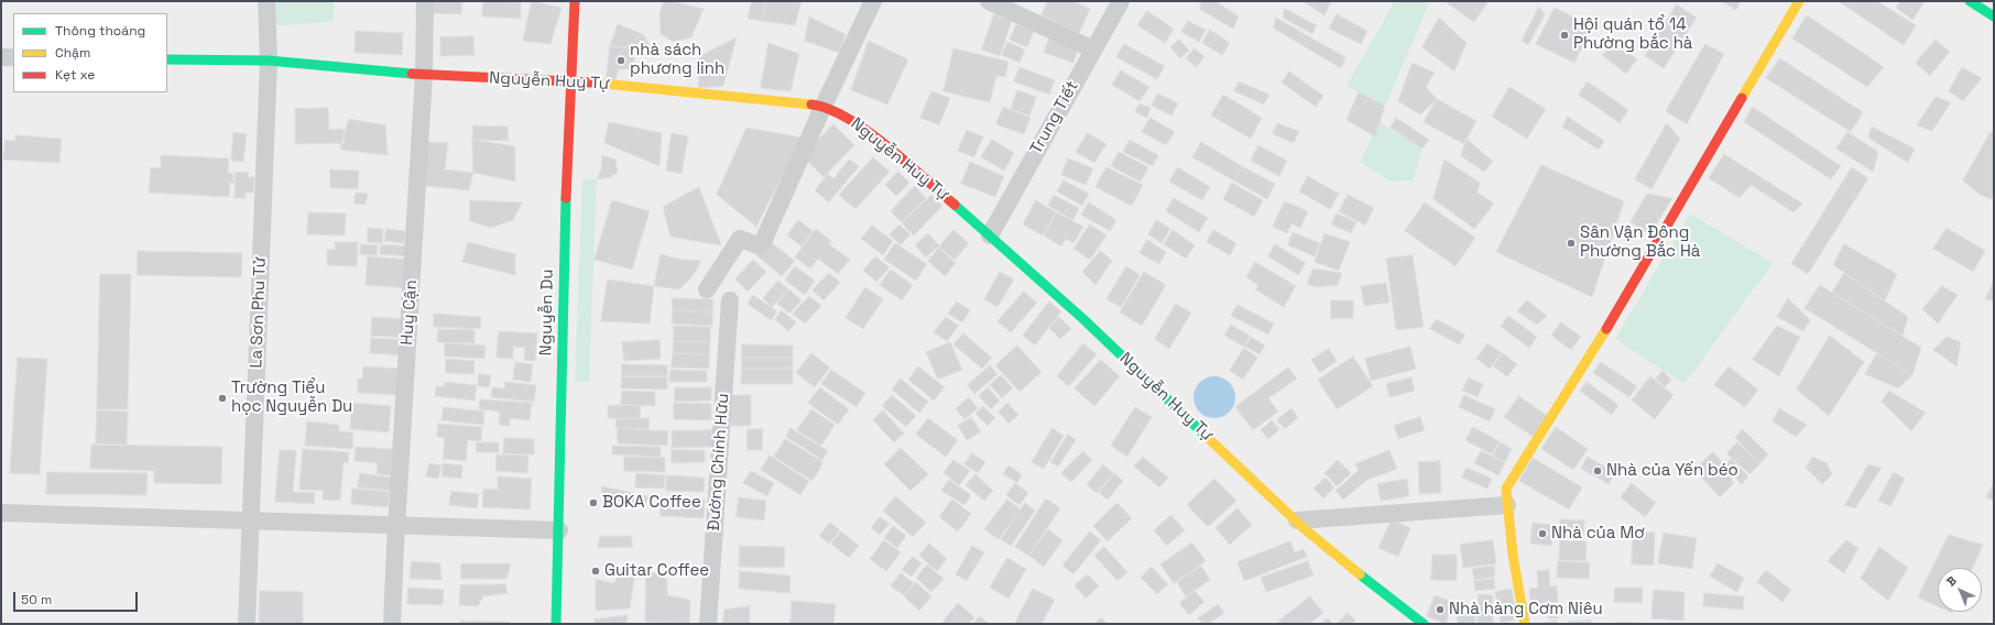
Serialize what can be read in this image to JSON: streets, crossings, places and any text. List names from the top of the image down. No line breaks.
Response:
{"streets":{"street":["Nguyễn Huy Tự","Trung Tiết","La Sơn Phu Tử","Huy Cận","Nguyễn Du","Đường Chính Hữu"]},"crossings":[["Nguyễn Huy Tự","Trung Tiết"],["Nguyễn Huy Tự","La Sơn Phu Tử"],["Nguyễn Huy Tự","Huy Cận"],["Nguyễn Huy Tự","Nguyễn Du"]],"places":["Hội quán tổ 14 Phường bắc hà","nhà sách phương linh","Sân Vận Động Phường Bắc Hà","Trường Tiểu học Nguyễn Du","Nhà của Yến béo","BOKA Coffee","Nhà của Mơ","Guitar Coffee","Nhà hàng Cơm Niêu"],"legend":["Thông thoáng","Chậm","Kẹt xe"],"scale_bar":"50 m","north":"top left"}
